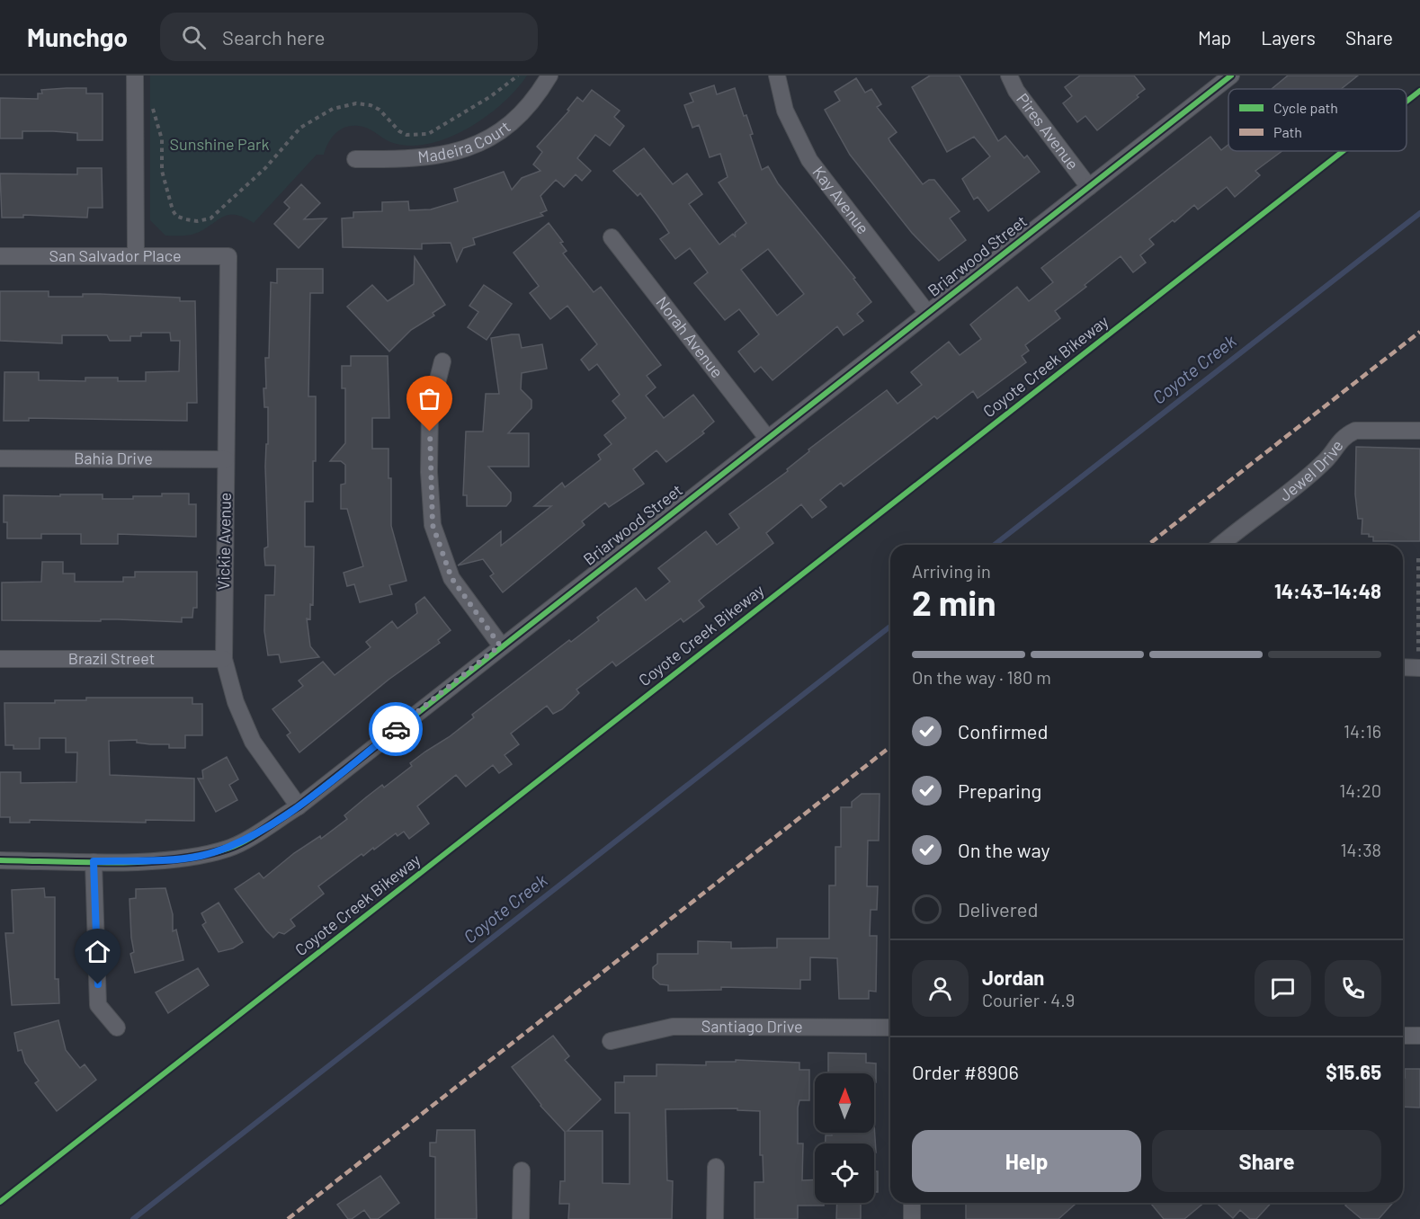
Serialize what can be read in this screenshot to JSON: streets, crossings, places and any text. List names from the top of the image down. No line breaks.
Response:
{"streets":{"street":["Pires Avenue","Madeira Court","Kay Avenue","San Salvador Place","Briarwood Street","Norah Avenue","Bahia Drive","Jewel Drive","Vickie Avenue","Brazil Street","Santiago Drive"],"cycle path":["Coyote Creek Bikeway"]},"crossings":[["Pires Avenue","Briarwood Street"],["Kay Avenue","Briarwood Street"],["San Salvador Place","Vickie Avenue"],["Briarwood Street","Norah Avenue"],["Briarwood Street","Vickie Avenue"],["Bahia Drive","Vickie Avenue"],["Vickie Avenue","Brazil Street"]],"water":["Coyote Creek"],"parks":["Sunshine Park"],"legend":["Cycle path","Path"],"north":"top","page":{"header":"Munchgo","search":"Search here","nav":["Map","Layers","Share"],"heading":["2 min","Arriving in","14:43–14:48"],"panel":["Jordan","Courier · 4.9","Order #8906","$15.65"],"bar":"On the way · 180 m","list":[["Confirmed","14:16"],["Preparing","14:20"],["On the way","14:38"],"Delivered"],"buttons":["Help","Share"]}}
